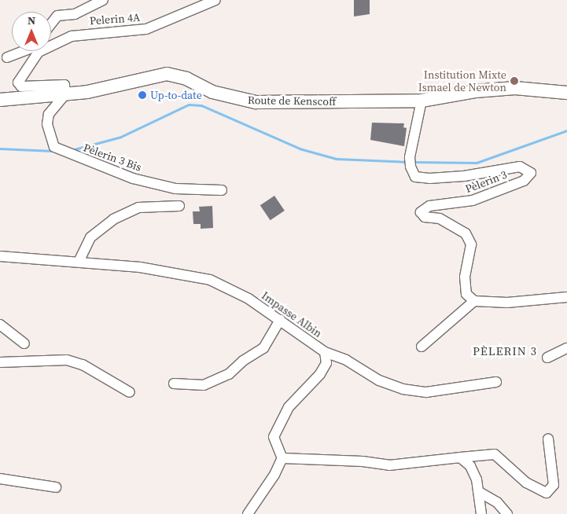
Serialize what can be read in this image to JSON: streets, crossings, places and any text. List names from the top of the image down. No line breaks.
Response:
{"streets":{"main road":["Route de Kenscoff"],"street":["Pelerin 4A","Pèlerin 3 Bis","Pèlerin 3","Impasse Albin"]},"crossings":[["Route de Kenscoff","Pèlerin 3 Bis"],["Route de Kenscoff","Pèlerin 3"]],"districts":["PÈLERIN 3"],"places":["Institution Mixte Ismael de Newton","Up-to-date"],"north":"top"}
